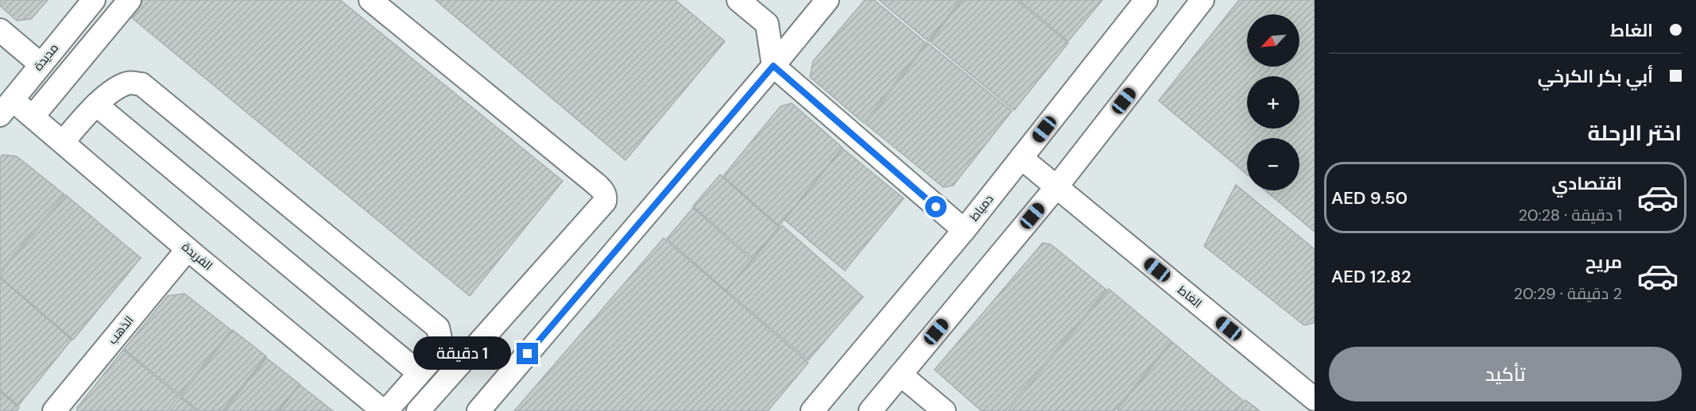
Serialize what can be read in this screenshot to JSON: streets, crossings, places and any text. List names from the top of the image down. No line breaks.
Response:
{"streets":{"street":["مديدة","دمياط","الفريدة","الغاط","الذهب"]},"crossings":[["مديدة","الفريدة"],["دمياط","الغاط"],["الفريدة","الذهب"]],"north":"bottom left","page":{"banner":["الغاط","أبي بكر الكرخي"],"map_buttons":["+","−"],"heading":"اختر الرحلة","list":[{"name":"اقتصادي","note":"1 دقيقة · 20:28","value":"AED 9.50"},{"name":"مريح","note":"2 دقيقة · 20:29","value":"AED 12.82"}],"bubble":"1 دقيقة","buttons":"تأكيد"}}
